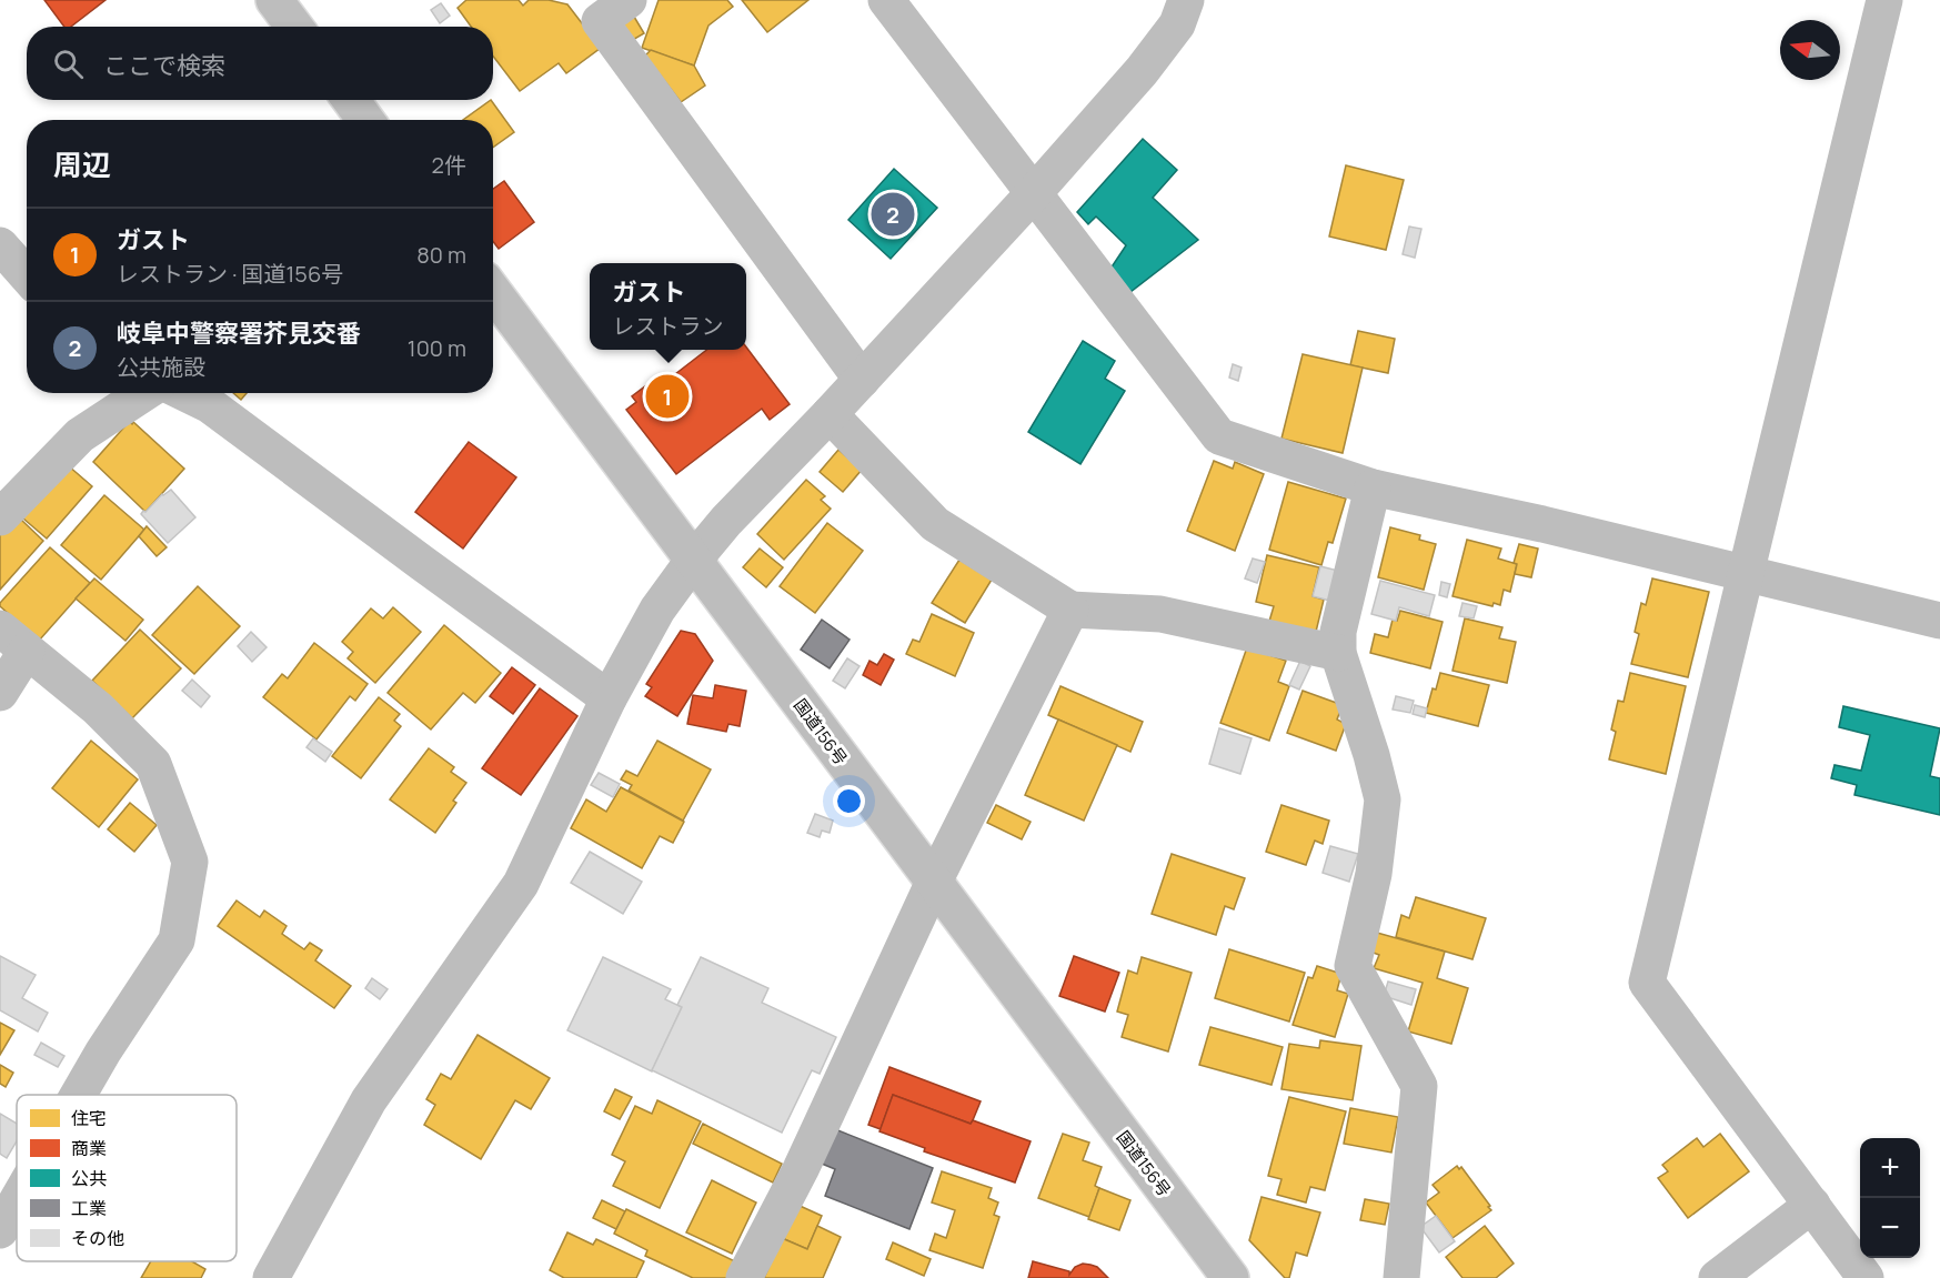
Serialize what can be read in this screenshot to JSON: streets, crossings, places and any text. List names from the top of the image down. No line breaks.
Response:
{"streets":{"main road":["国道156号"]},"legend":["住宅","商業","公共","工業","その他"],"north":"left","page":{"search":"ここで検索","heading":["周辺","2件"],"pins":["2","1"],"list":[{"mark":"1","name":"ガスト","note":"レストラン · 国道156号","value":"80 m"},{"mark":"2","name":"岐阜中警察署芥見交番","note":"公共施設","value":"100 m"}],"popup":["ガスト","レストラン"],"map_buttons":["+","−"]}}
